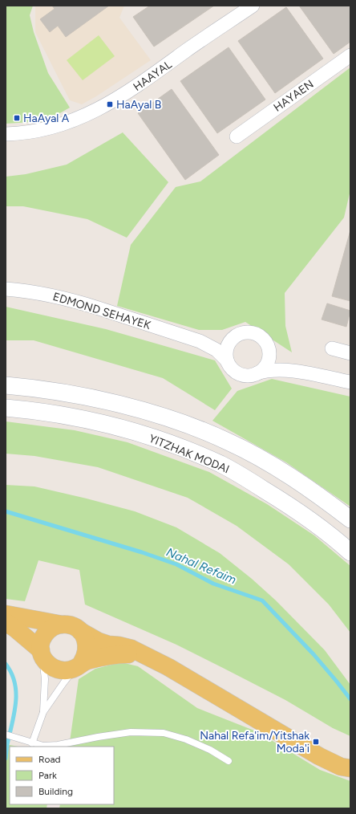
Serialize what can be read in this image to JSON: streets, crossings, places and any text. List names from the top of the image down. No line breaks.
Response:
{"streets":{"street":["HAAYAL","HAYAEN","EDMOND SEHAYEK","YITZHAK MODAI"]},"water":["Nahal Refaim"],"places":{"transit":["HaAyal B","HaAyal A","Nahal Refa'im/Yitshak Moda'i"]},"legend":["Road","Park","Building"]}
